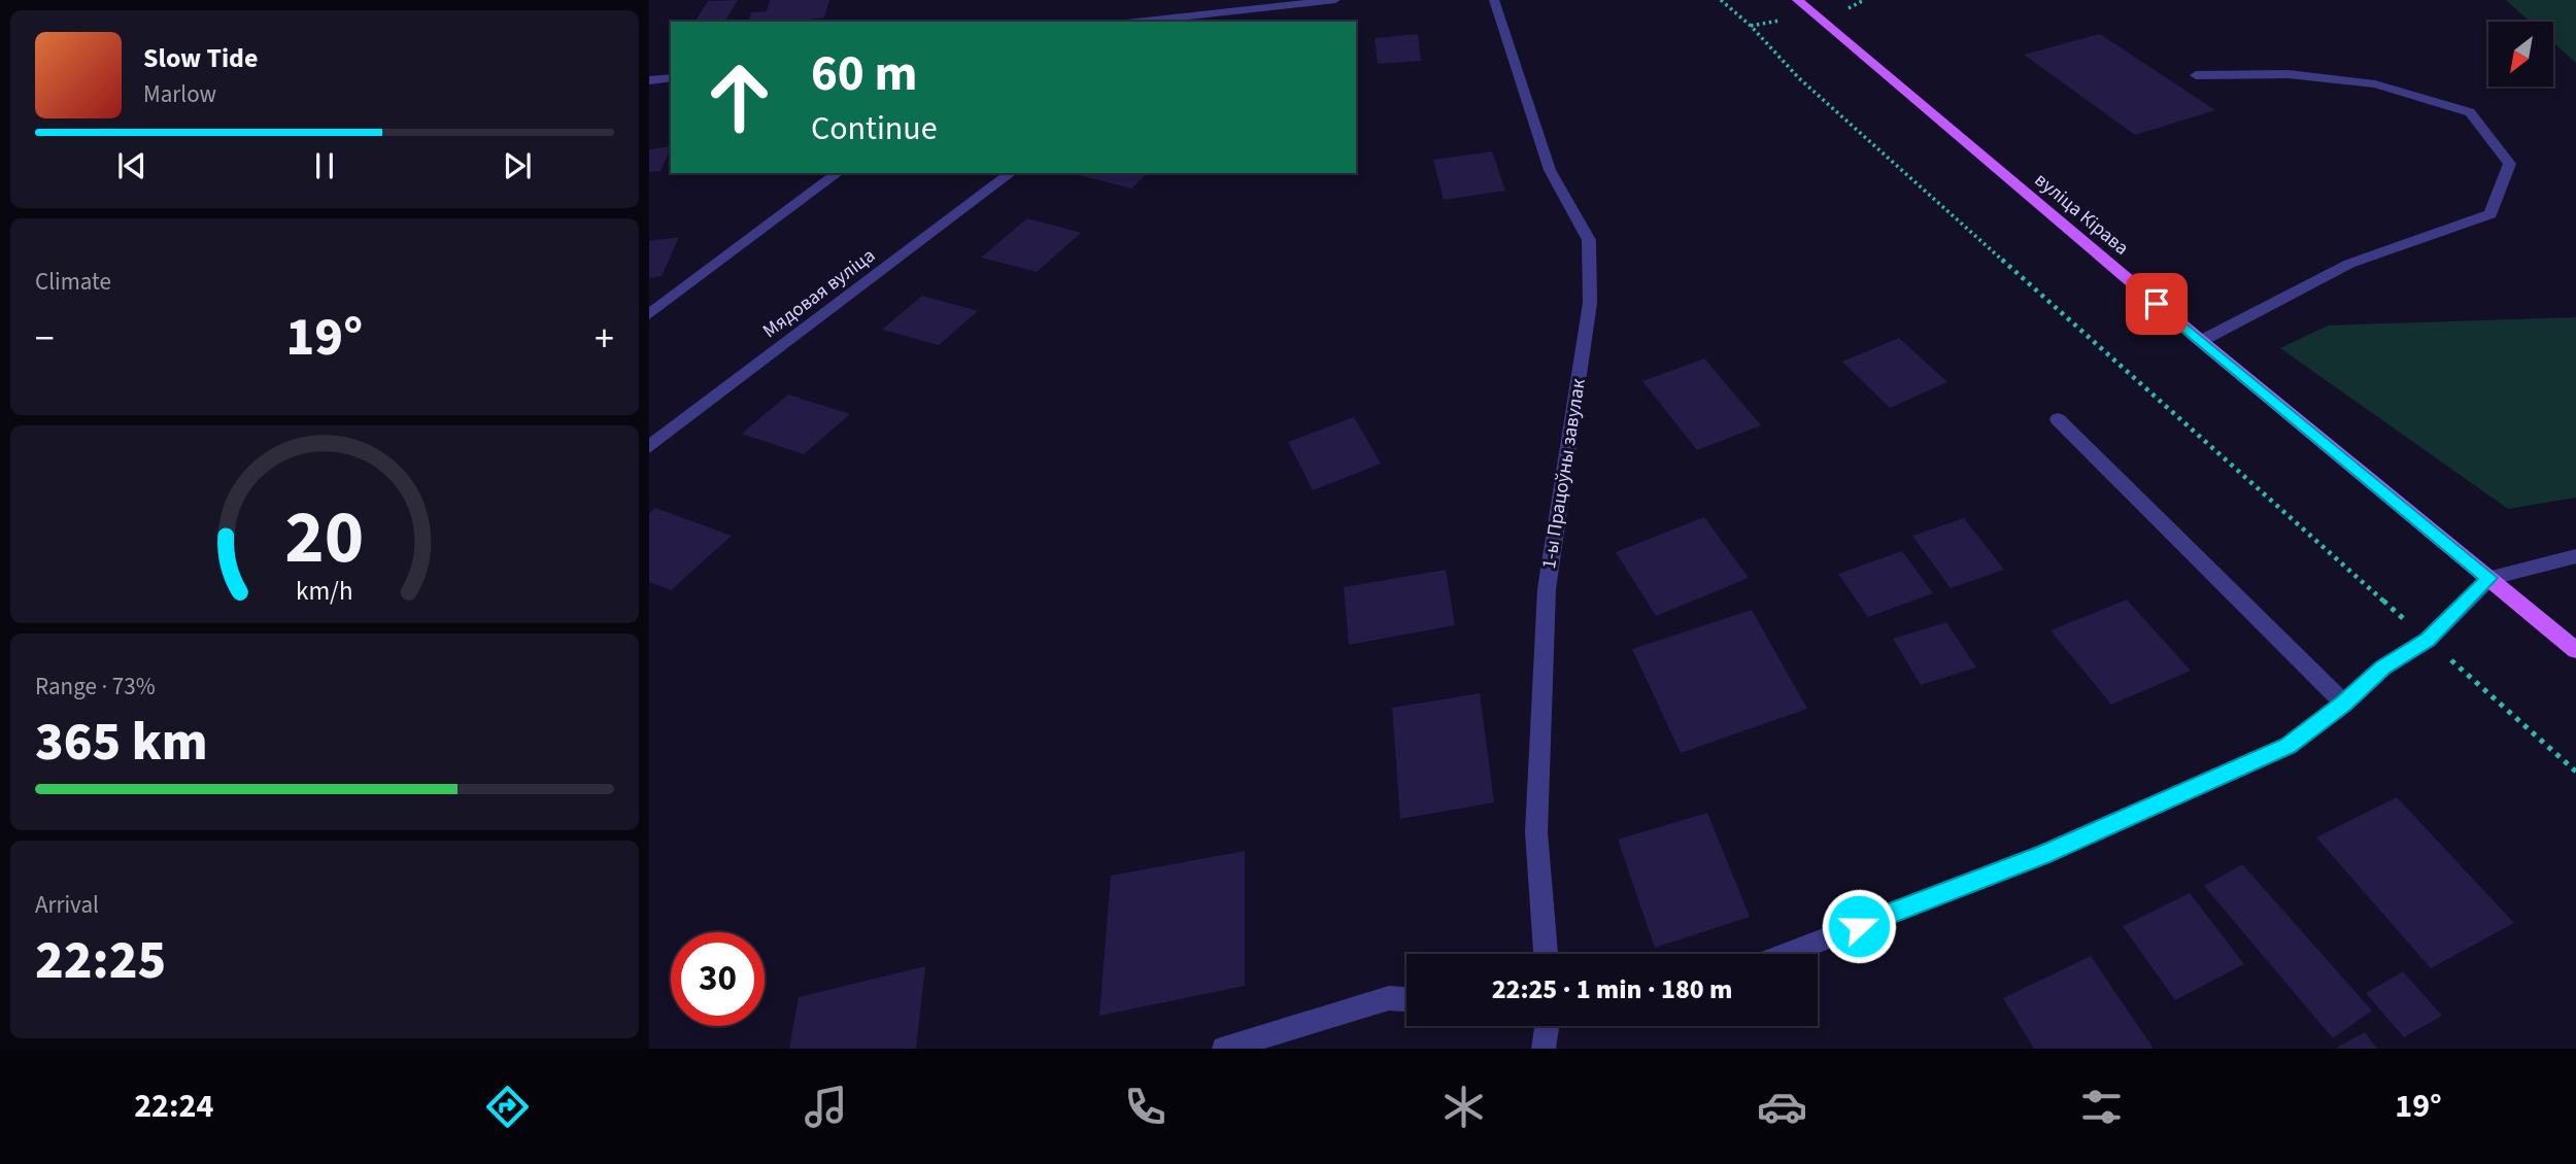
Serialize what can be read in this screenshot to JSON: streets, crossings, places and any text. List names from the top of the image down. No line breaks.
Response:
{"streets":{"main road":["вуліца Кірава"],"street":["Мядовая вуліца","1-ы Працоўны завулак"]},"north":"bottom left","page":{"turn":["60 m","Continue"],"song":["Slow Tide","Marlow"],"tile":["Climate",["Range · 73%","365 km"],["Arrival","22:25"]],"heat":["−","19°","+"],"limit":"30","trip":"22:25 · 1 min · 180 m","tabs":["22:24","19°"],"gauge":["20","km/h"]}}
